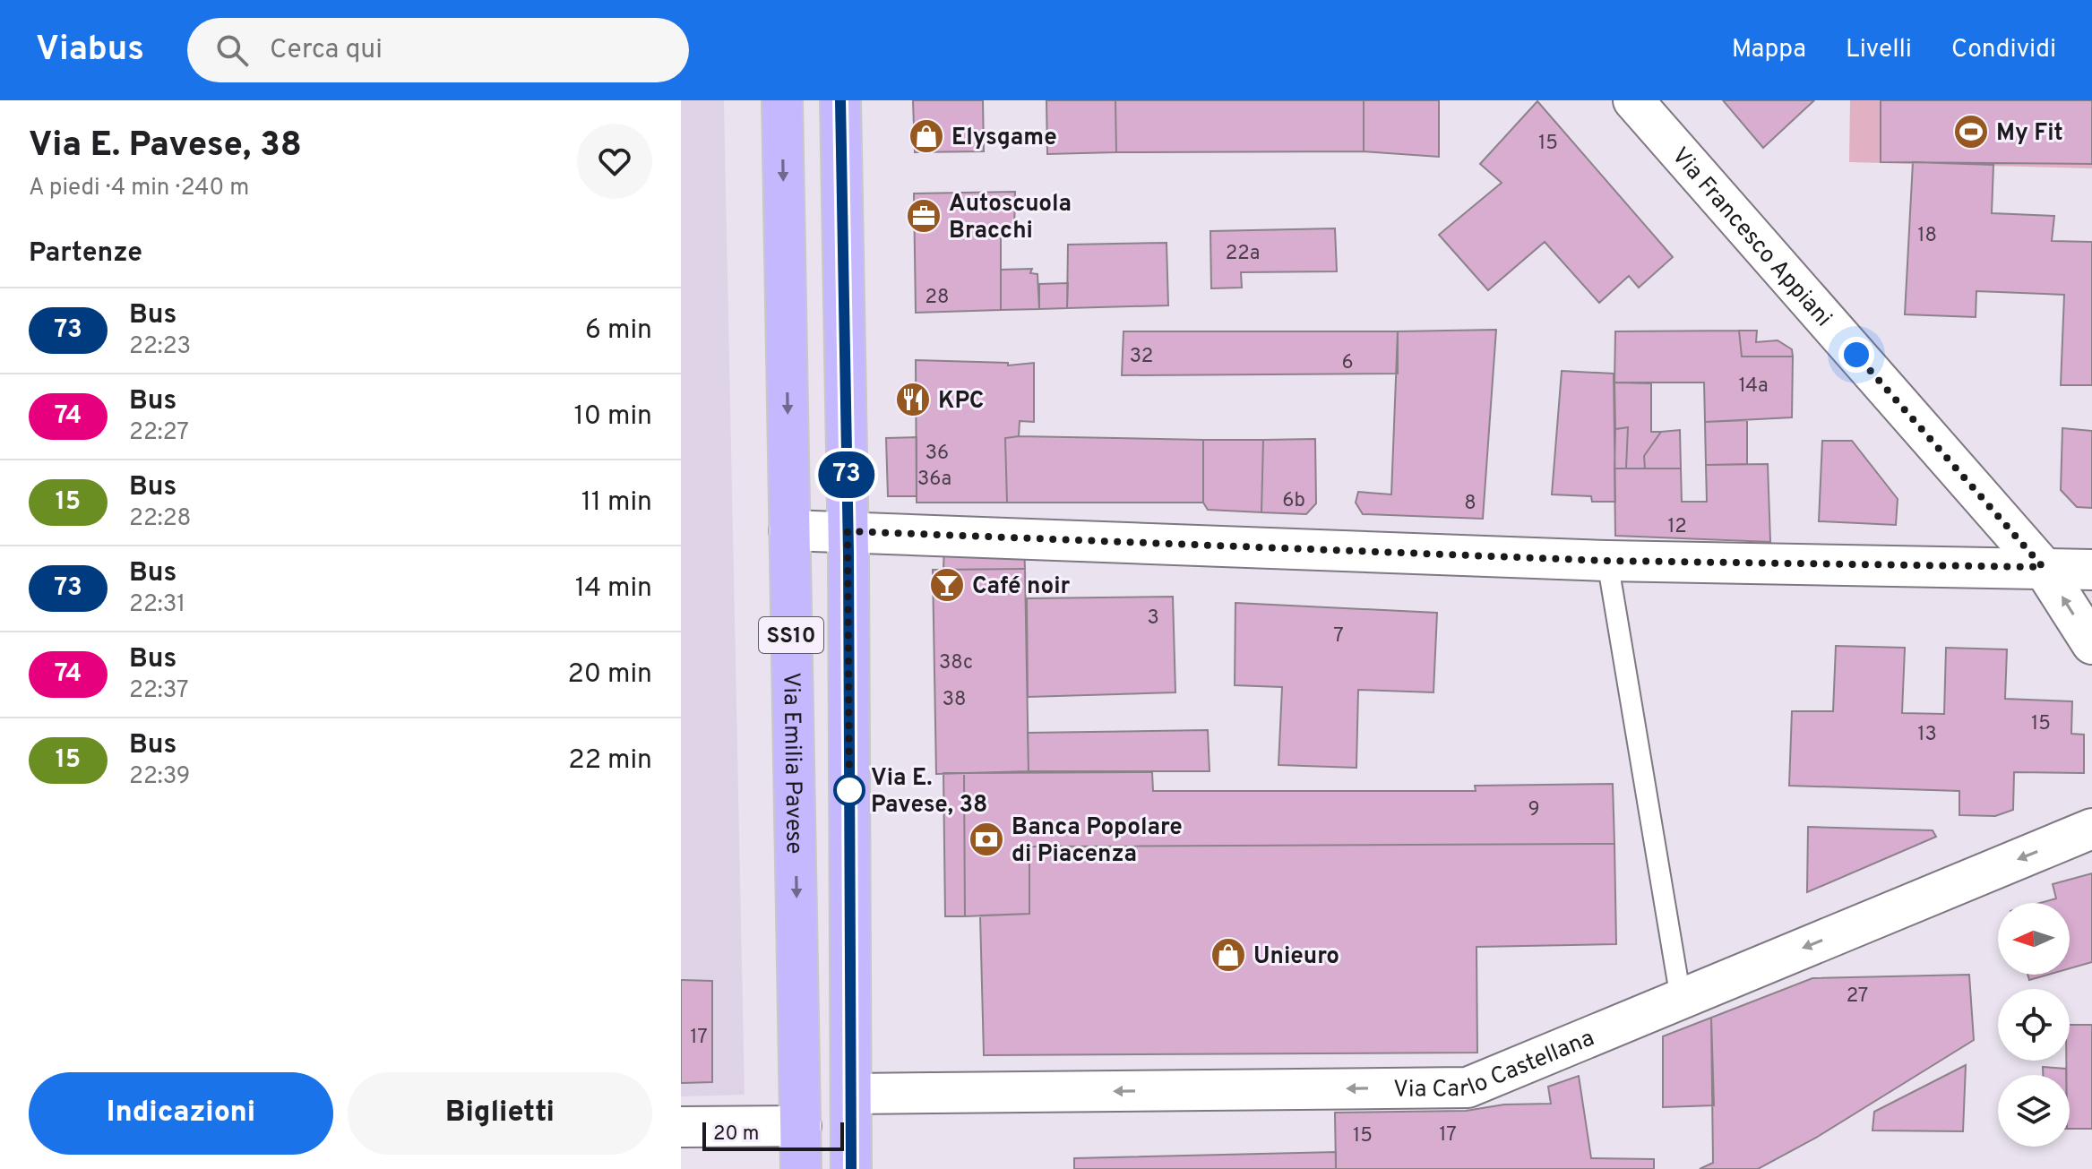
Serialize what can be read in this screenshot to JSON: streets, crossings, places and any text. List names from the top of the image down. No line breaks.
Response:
{"streets":{"main road":["SS10","Via Emilia Pavese"],"street":["Via Francesco Appiani","Via Carlo Castellana"]},"crossings":[["SS10","Via Carlo Castellana"]],"one_way":["Via Carlo Castellana"],"places":{"sports":["My Fit"],"shop":["Elysgame","Unieuro"],"office":["Autoscuola Bracchi"],"restaurant":["KPC"],"bar":["Café noir"],"other":["Via E. Pavese, 38"],"bank":["Banca Popolare di Piacenza"]},"lines":["bus line 73"],"house_numbers":["15","18","22a","28","32","6","14a","36","36a","6b","8","12","3","7","38c","38","15","13","9","27","17","17","15"],"scale_bar":"20 m","north":"left","page":{"header":"Viabus","search":"Cerca qui","nav":["Mappa","Livelli","Condividi"],"heading":[["Via E. Pavese, 38","A piedi · 4 min · 240 m"],"Partenze"],"on_map":"73","list":[{"mark":"73","name":"Bus","note":"22:23","value":"6 min"},{"mark":"74","name":"Bus","note":"22:27","value":"10 min"},{"mark":"15","name":"Bus","note":"22:28","value":"11 min"},{"mark":"73","name":"Bus","note":"22:31","value":"14 min"},{"mark":"74","name":"Bus","note":"22:37","value":"20 min"},{"mark":"15","name":"Bus","note":"22:39","value":"22 min"}],"buttons":["Indicazioni","Biglietti"],"scale":"20 m"}}
